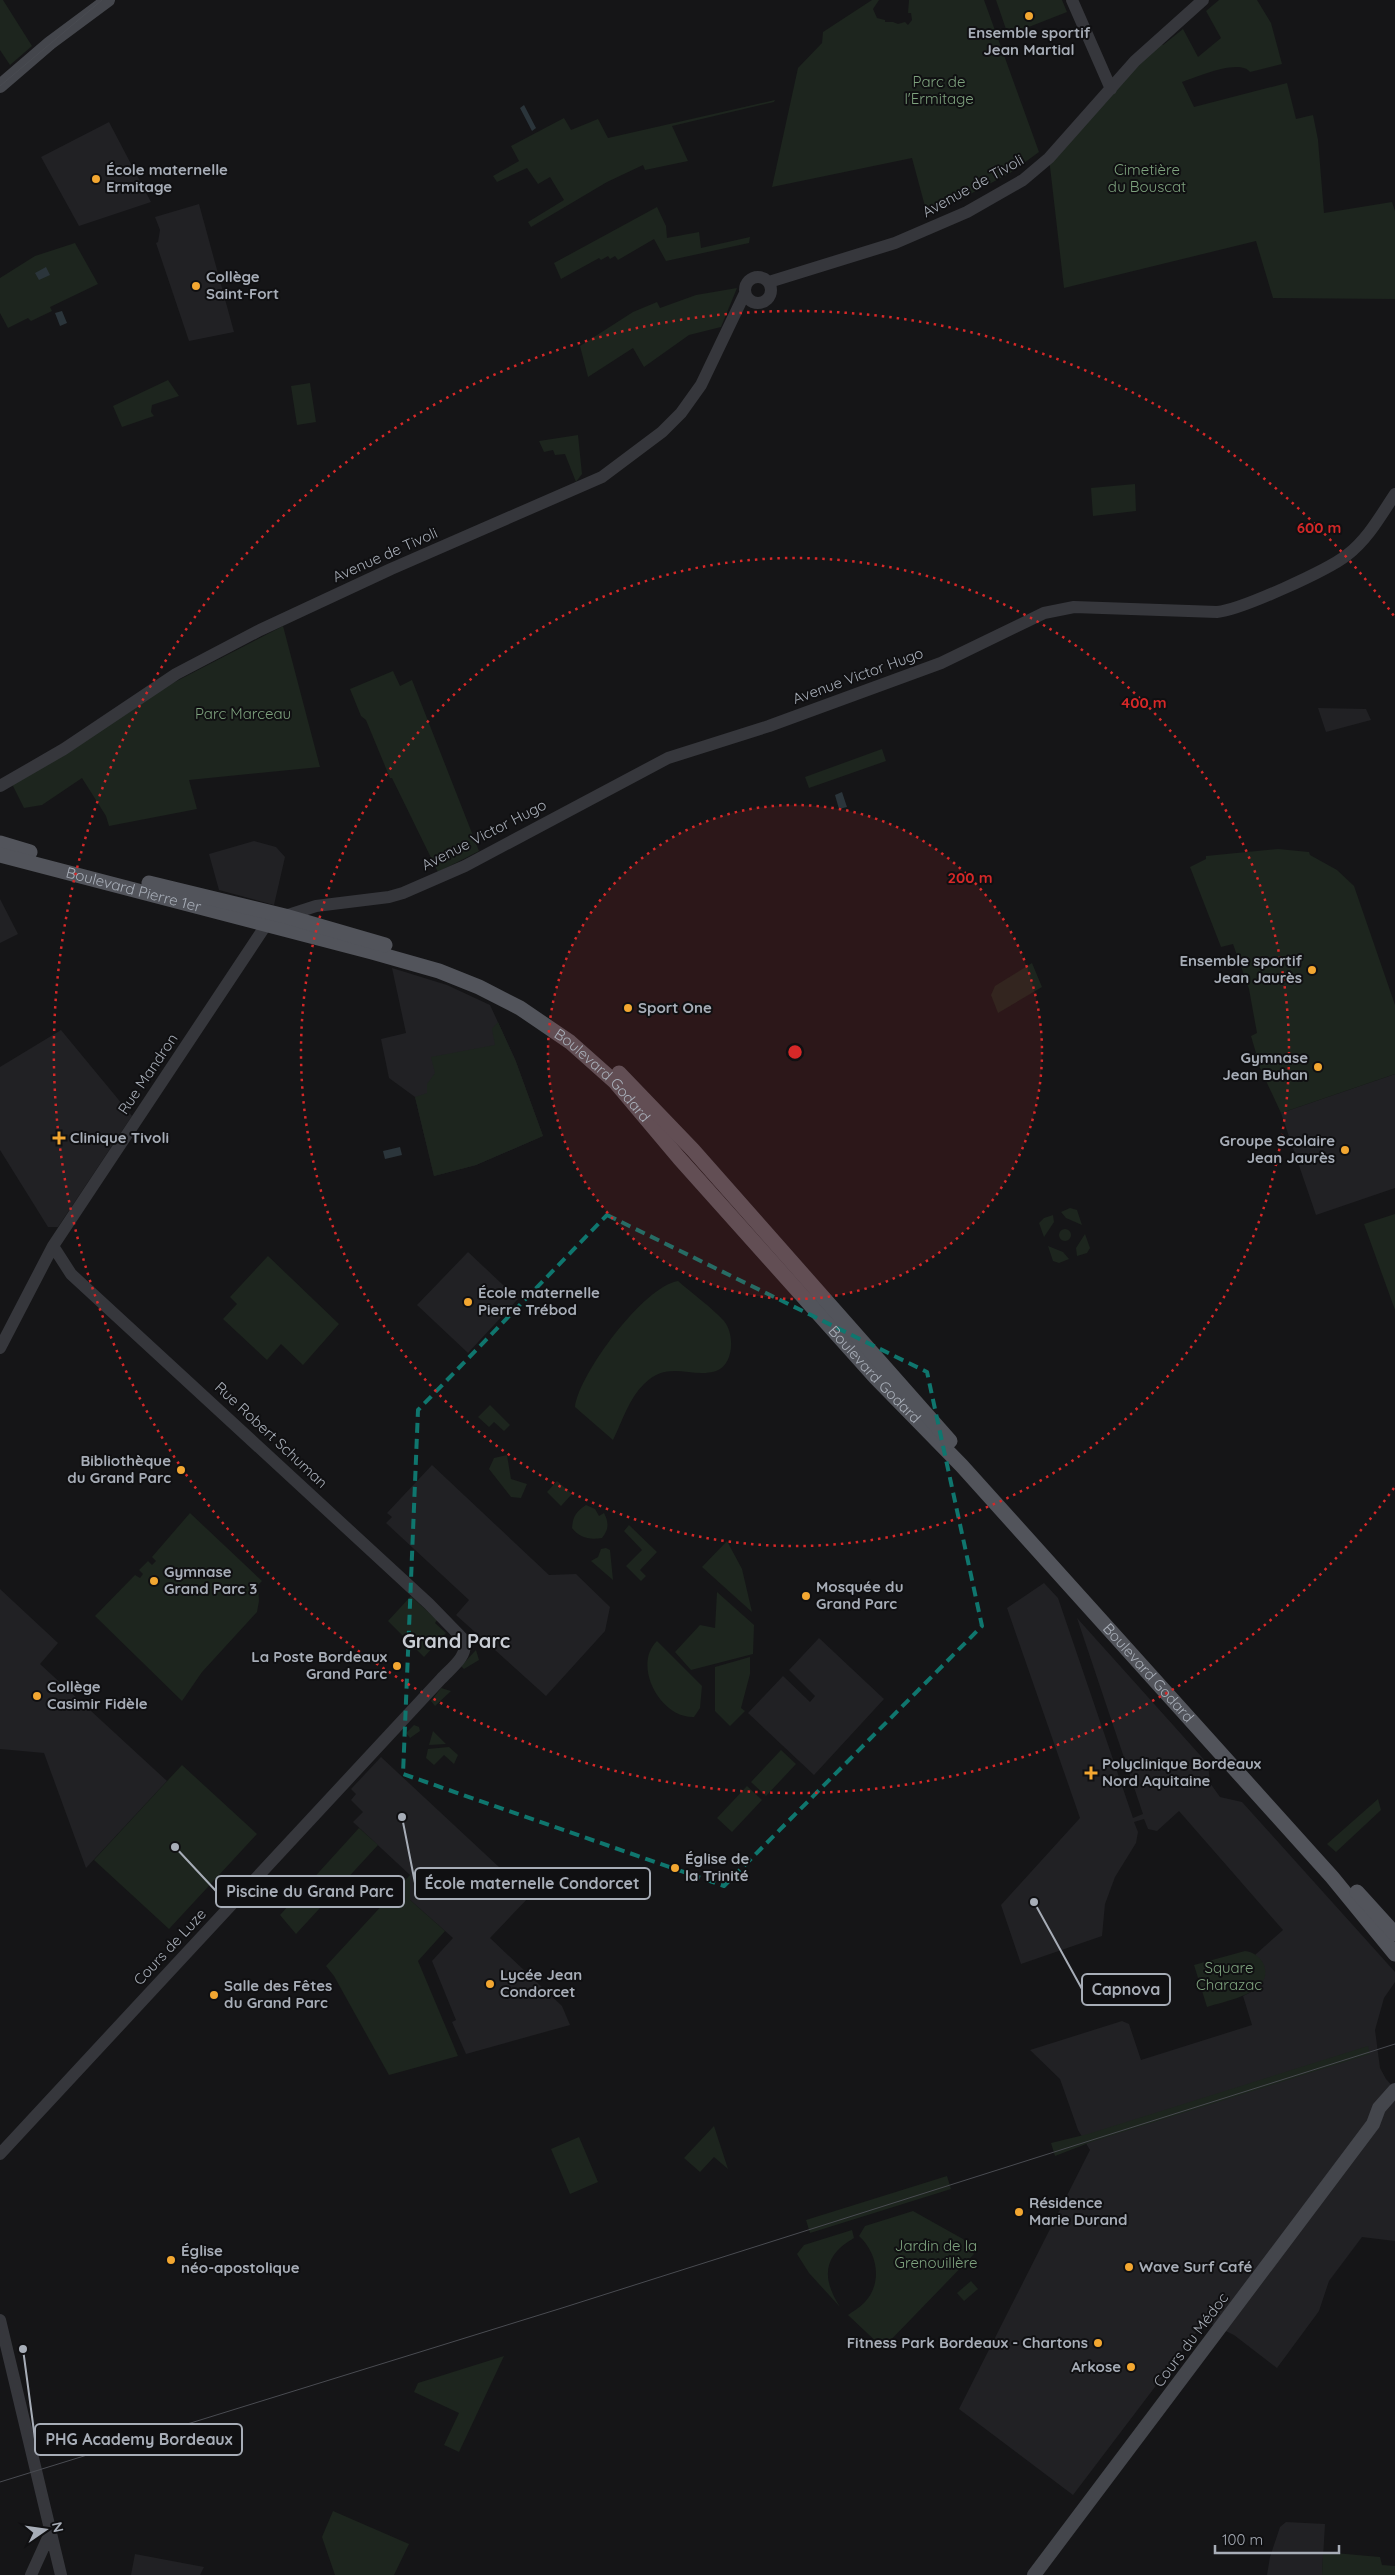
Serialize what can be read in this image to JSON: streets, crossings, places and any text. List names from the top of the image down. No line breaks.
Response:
{"streets":{"main road":["Boulevard Pierre 1er","Boulevard Godard","Cours du Médoc"],"street":["Avenue de Tivoli","Avenue Victor Hugo","Rue Mandron","Rue Robert Schuman","Cours de Luze"]},"crossings":[["Avenue Victor Hugo","Boulevard Pierre 1er"],["Avenue Victor Hugo","Rue Mandron"],["Avenue Victor Hugo","Boulevard Godard"],["Boulevard Pierre 1er","Rue Mandron"],["Boulevard Pierre 1er","Boulevard Godard"],["Rue Mandron","Boulevard Godard"],["Rue Mandron","Rue Robert Schuman"],["Rue Robert Schuman","Cours de Luze"]],"districts":["Grand Parc"],"parks":["Parc de l'Ermitage","Cimetière du Bouscat","Parc Marceau","Square Charazac","Jardin de la Grenouillère"],"places":{"other":["Ensemble sportif Jean Martial","École maternelle Ermitage","Collège Saint-Fort","Ensemble sportif Jean Jaurès","Sport One","Gymnase Jean Buhan","Groupe Scolaire Jean Jaurès","École maternelle Pierre Trébod","Bibliothèque du Grand Parc","Gymnase Grand Parc 3","Mosquée du Grand Parc","La Poste Bordeaux Grand Parc","Collège Casimir Fidèle","École maternelle Condorcet","Piscine du Grand Parc","Église de la Trinité","Capnova","Lycée Jean Condorcet","Salle des Fêtes du Grand Parc","Résidence Marie Durand","Église néo-apostolique","Wave Surf Café","Fitness Park Bordeaux - Chartons","PHG Academy Bordeaux","Arkose"],"health":["Clinique Tivoli","Polyclinique Bordeaux Nord Aquitaine"]},"scale_bar":"100 m","north":"right","rings":["600 m","400 m","200 m"]}
